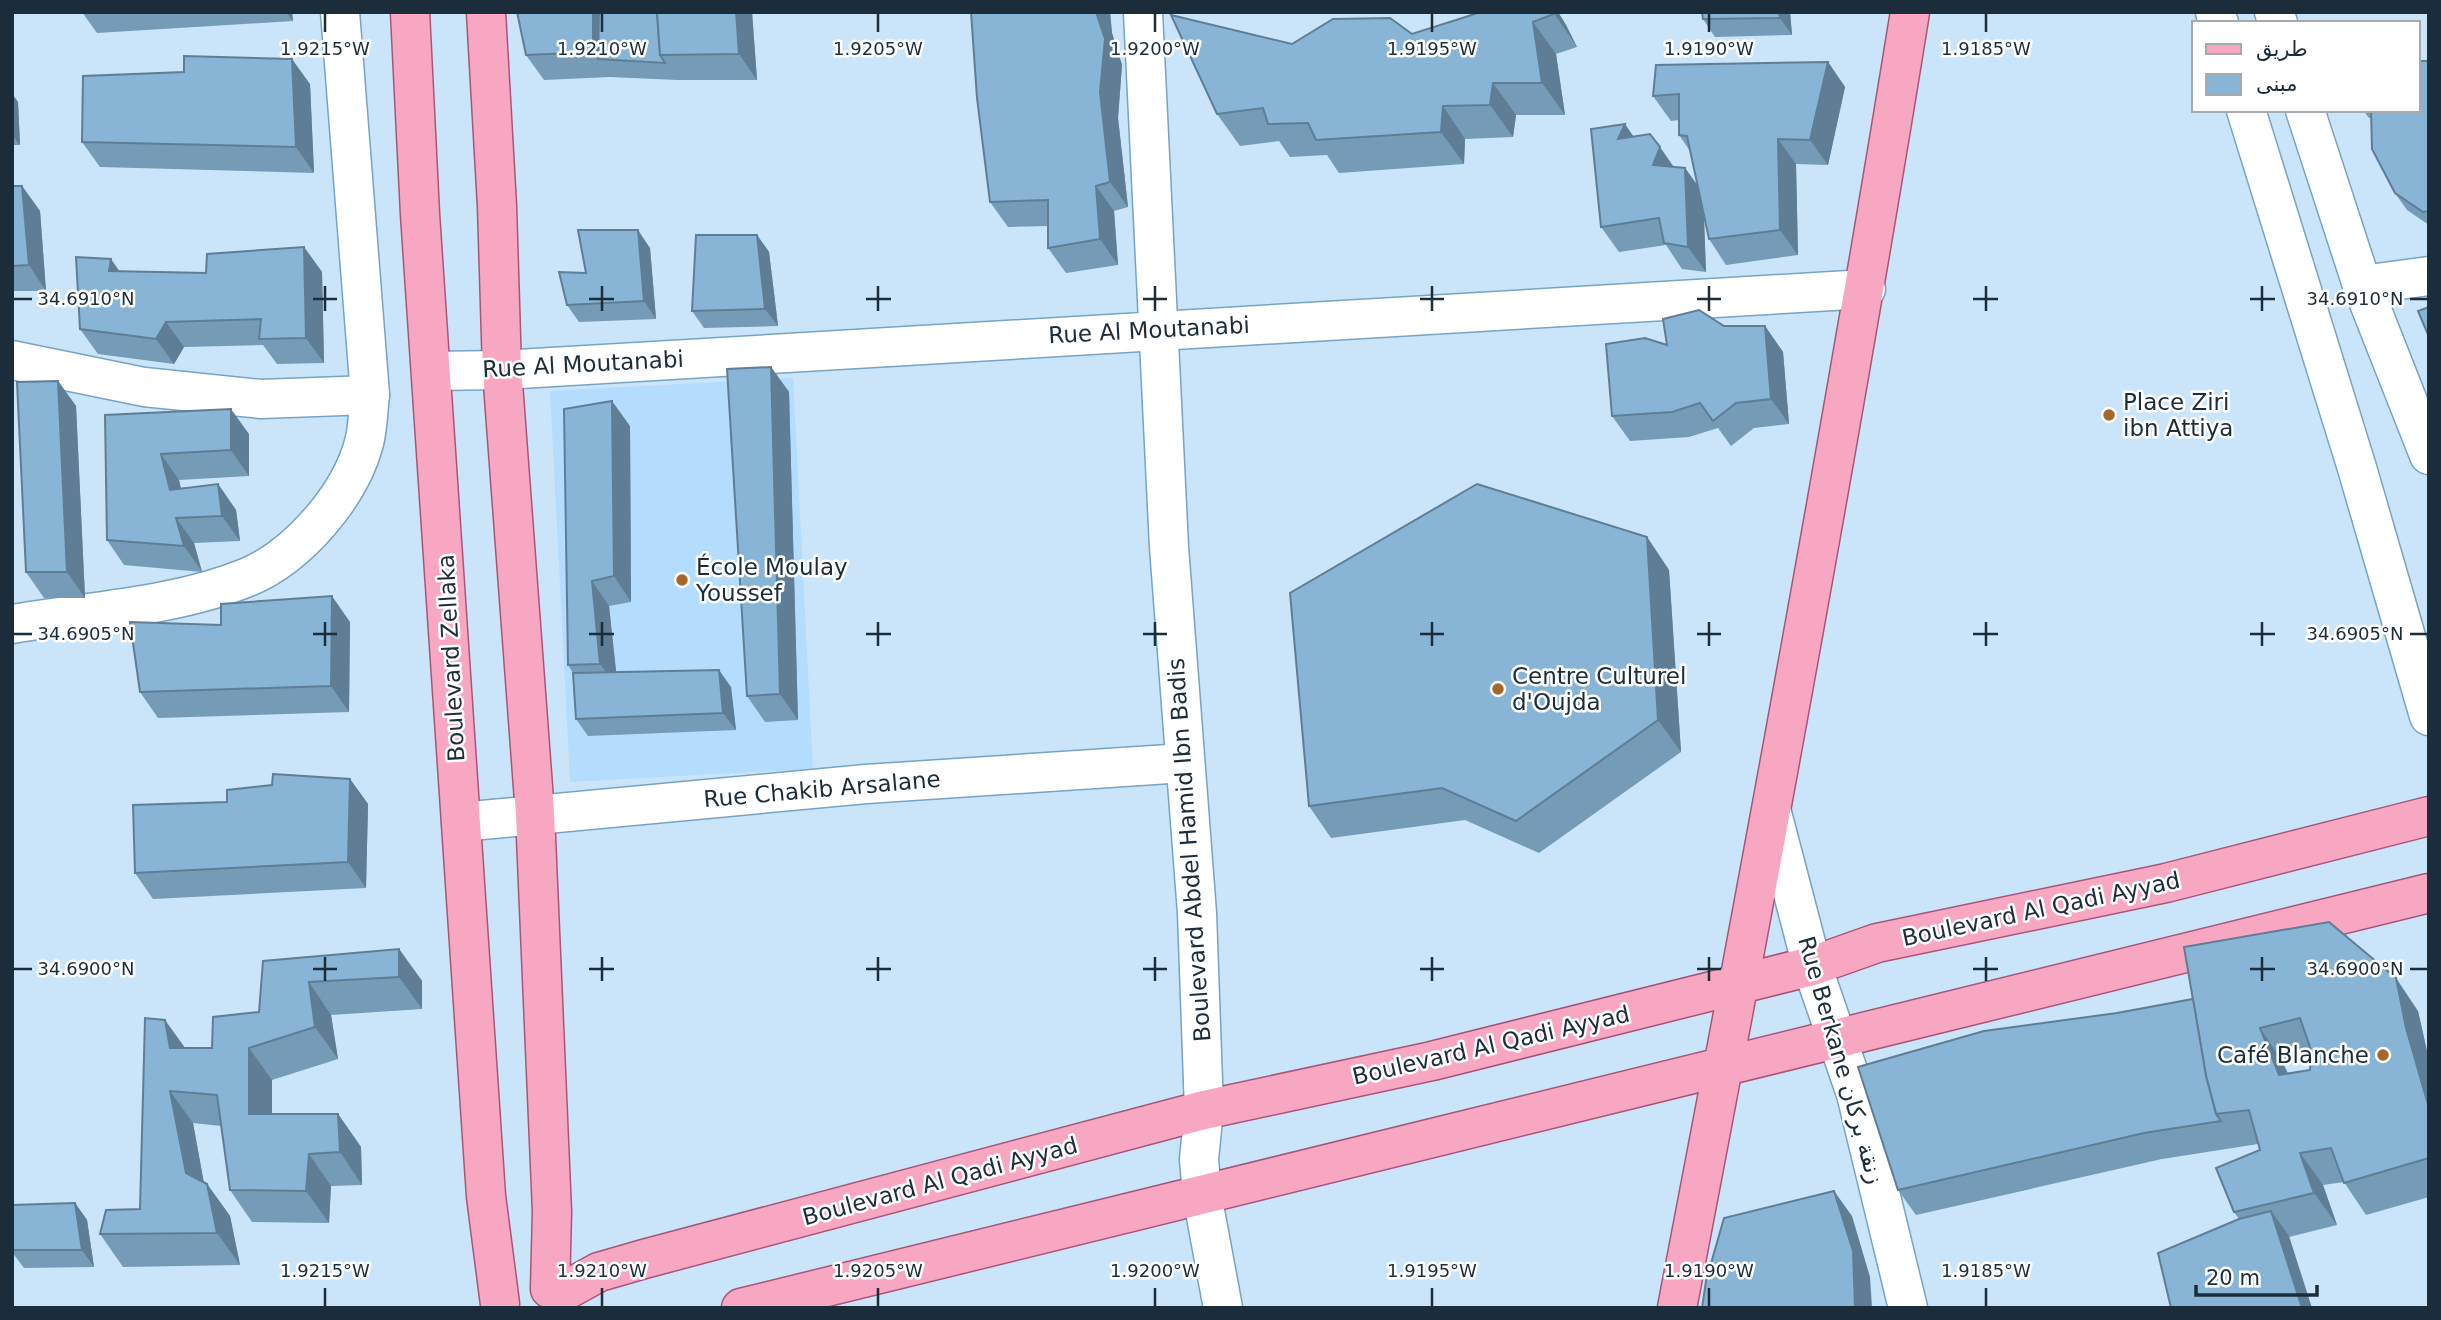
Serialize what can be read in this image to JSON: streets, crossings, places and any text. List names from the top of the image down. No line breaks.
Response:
{"streets":{"main road":["Boulevard Zellaka","Boulevard Al Qadi Ayyad"],"street":["Rue Al Moutanabi","Rue Chakib Arsalane","Boulevard Abdel Hamid Ibn Badis","Rue Berkane زنقة بركان"]},"crossings":[["Rue Al Moutanabi","Boulevard Zellaka"],["Rue Al Moutanabi","Boulevard Abdel Hamid Ibn Badis"],["Boulevard Zellaka","Rue Chakib Arsalane"],["Rue Chakib Arsalane","Boulevard Abdel Hamid Ibn Badis"],["Boulevard Abdel Hamid Ibn Badis","Boulevard Al Qadi Ayyad"],["Boulevard Al Qadi Ayyad","Rue Berkane زنقة بركان"]],"places":["Place Ziri ibn Attiya","École Moulay Youssef","Centre Culturel d'Oujda","Café Blanche"],"legend":["طريق","مبنى"],"scale_bar":"20 m","coordinates":["1.9215°W","1.9210°W","1.9205°W","1.9200°W","1.9195°W","1.9190°W","1.9185°W","34.6910°N","34.6905°N","34.6900°N"]}
